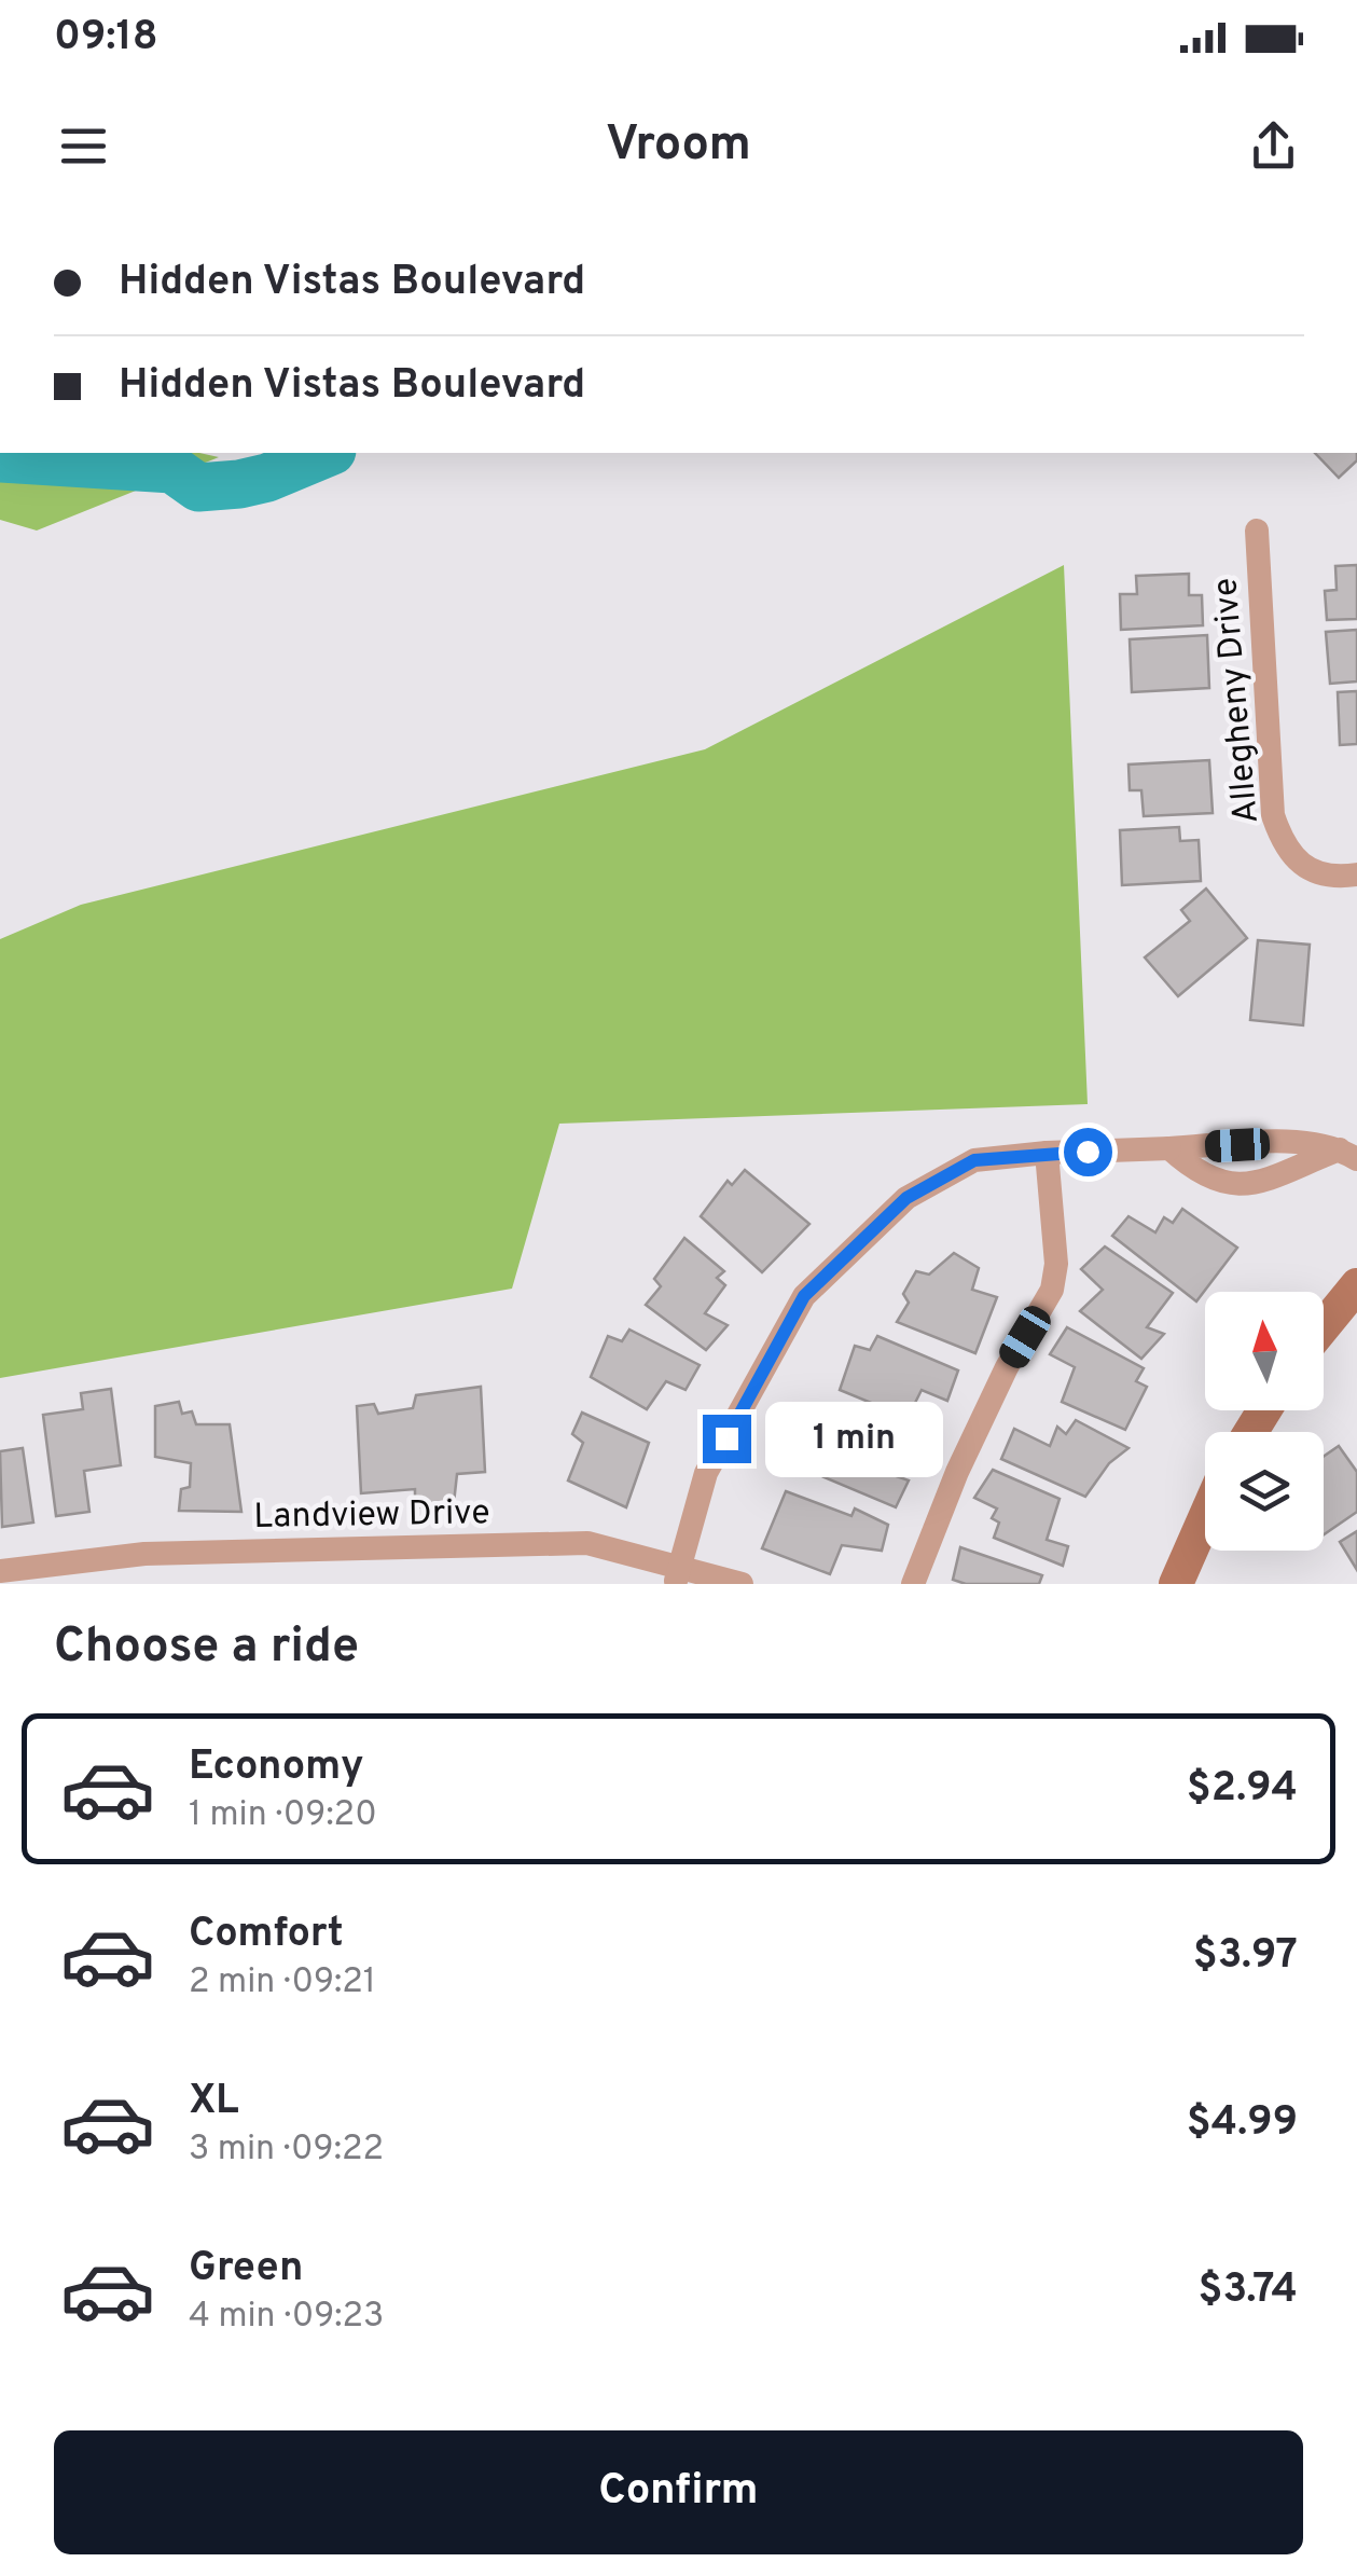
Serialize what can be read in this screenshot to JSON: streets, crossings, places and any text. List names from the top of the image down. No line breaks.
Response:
{"streets":{"street":["Allegheny Drive","Landview Drive"]},"north":"top","page":{"status":"09:18","header":"Vroom","banner":["Hidden Vistas Boulevard","Hidden Vistas Boulevard"],"bubble":"1 min","heading":"Choose a ride","list":[{"name":"Economy","note":"1 min · 09:20","value":"$2.94"},{"name":"Comfort","note":"2 min · 09:21","value":"$3.97"},{"name":"XL","note":"3 min · 09:22","value":"$4.99"},{"name":"Green","note":"4 min · 09:23","value":"$3.74"}],"buttons":"Confirm"}}
